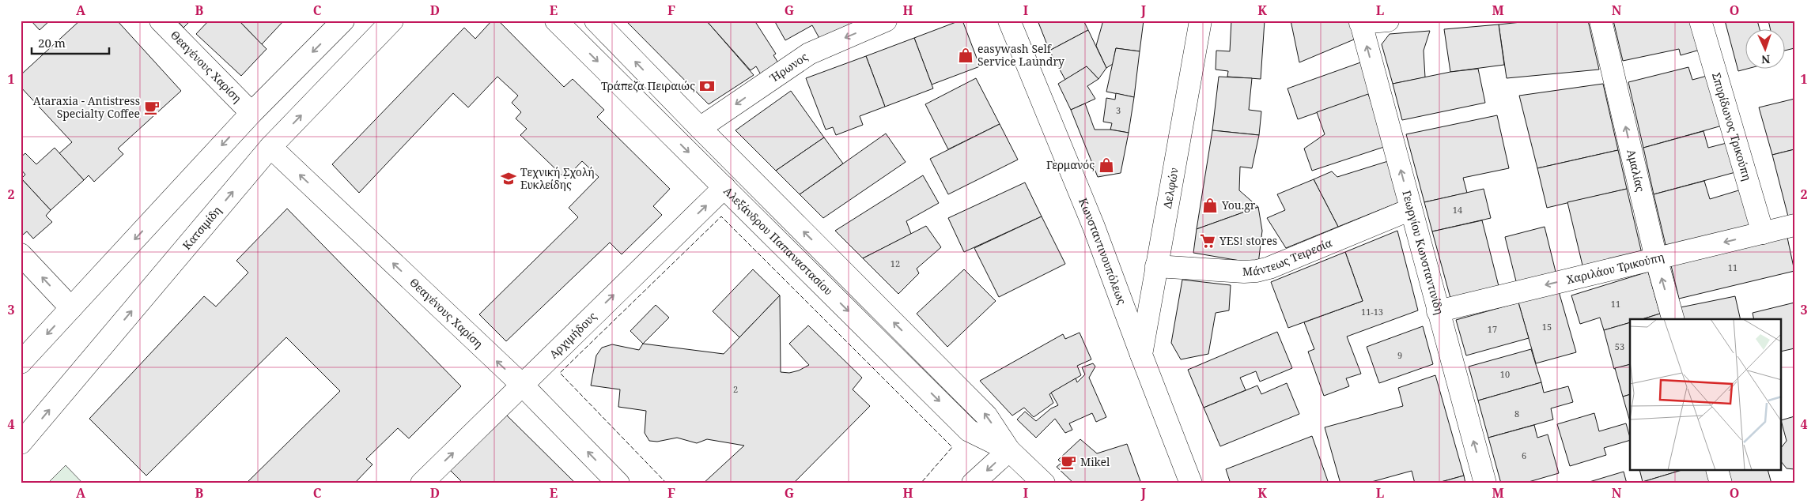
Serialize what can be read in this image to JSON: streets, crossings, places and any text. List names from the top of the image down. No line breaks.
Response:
{"streets":{"street":["Θεαγένους Χαρίση","Ήρωνος","Σπυρίδωνος Τρικούπη","Αμαλίας","Δελφών","Κατσιμίδη","Αλεξάνδρου Παπαναστασίου","Κωνσταντινουπόλεως","Γεωργίου Κωνσταντινίδη","Μάντεως Τειρεσία","Χαριλάου Τρικούπη","Αρχιμήδους"]},"crossings":[["Θεαγένους Χαρίση","Κατσιμίδη"],["Θεαγένους Χαρίση","Αρχιμήδους"],["Ήρωνος","Αλεξάνδρου Παπαναστασίου"],["Σπυρίδωνος Τρικούπη","Χαριλάου Τρικούπη"],["Αμαλίας","Χαριλάου Τρικούπη"],["Δελφών","Κωνσταντινουπόλεως"],["Δελφών","Μάντεως Τειρεσία"],["Αλεξάνδρου Παπαναστασίου","Αρχιμήδους"],["Γεωργίου Κωνσταντινίδη","Μάντεως Τειρεσία"],["Γεωργίου Κωνσταντινίδη","Χαριλάου Τρικούπη"]],"one_way":["Θεαγένους Χαρίση","Ήρωνος","Αμαλίας","Γεωργίου Κωνσταντινίδη","Χαριλάου Τρικούπη","Αρχιμήδους"],"places":{"shop":["easywash Self Service Laundry","Γερμανός","You.gr"],"bank":["Τράπεζα Πειραιώς"],"cafe":["Ataraxia - Antistress Specialty Coffee","Mikel"],"school or university":["Τεχνική Σχολή Ευκλείδης"],"supermarket":["YES! stores"]},"house_numbers":["3","14","12","11","11","11-13","15","17","53","9","10","2","8","6"],"scale_bar":"20 m","north":"bottom","grid":{"columns":["A","B","C","D","E","F","G","H","I","J","K","L","M","N","O"],"rows":["1","2","3","4"]}}
